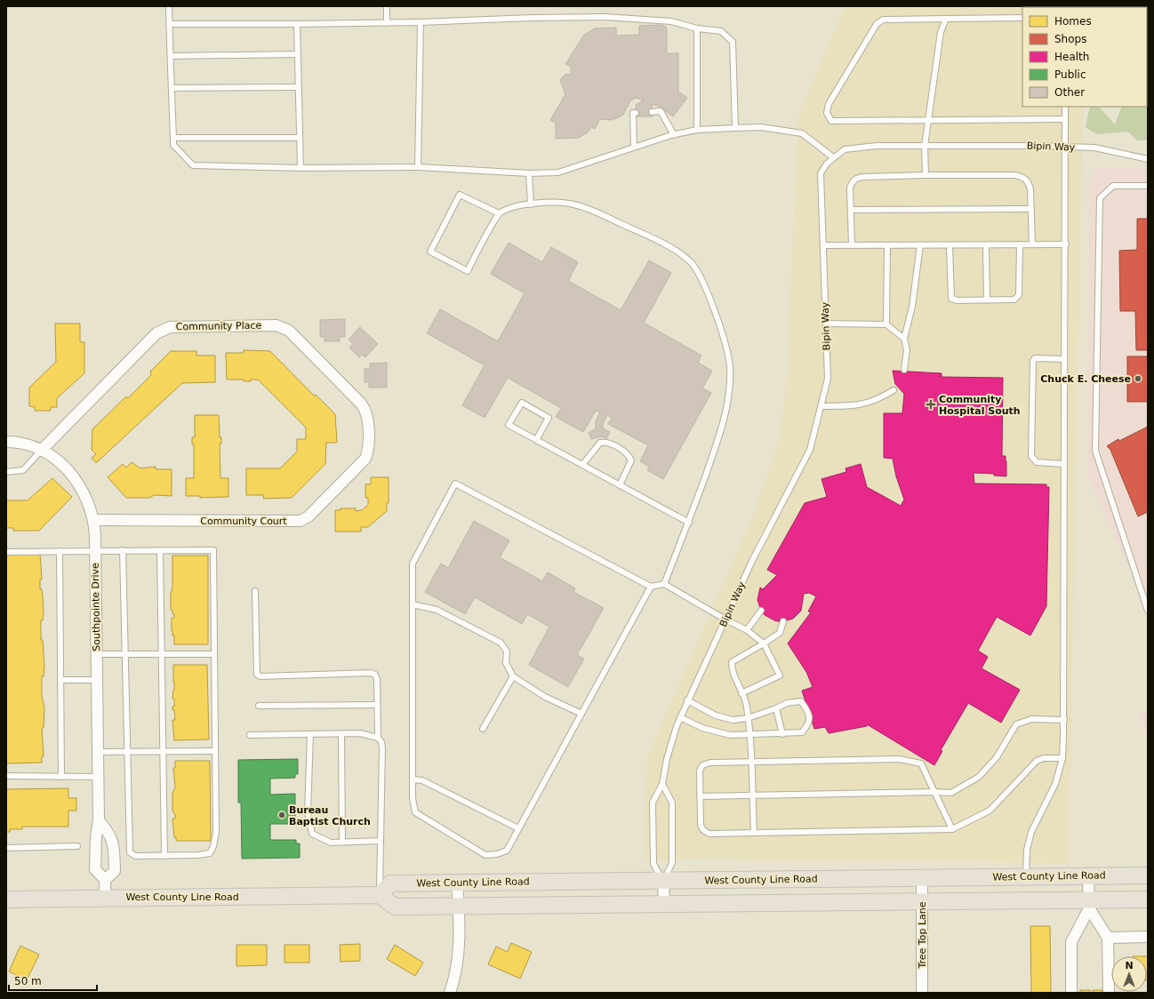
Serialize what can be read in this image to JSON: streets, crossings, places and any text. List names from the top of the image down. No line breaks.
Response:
{"streets":{"main road":["West County Line Road"],"street":["Community Place","Community Court","Southpointe Drive","Tree Top Lane"],"lane":["Bipin Way"]},"crossings":[["Bipin Way","West County Line Road"],["Community Place","Community Court"],["Community Place","Southpointe Drive"],["Community Court","Southpointe Drive"],["West County Line Road","Tree Top Lane"]],"places":{"other":["Chuck E. Cheese","Bureau Baptist Church"],"health":["Community Hospital South"]},"legend":["Homes","Shops","Health","Public","Other"],"scale_bar":"50 m","north":"top"}
